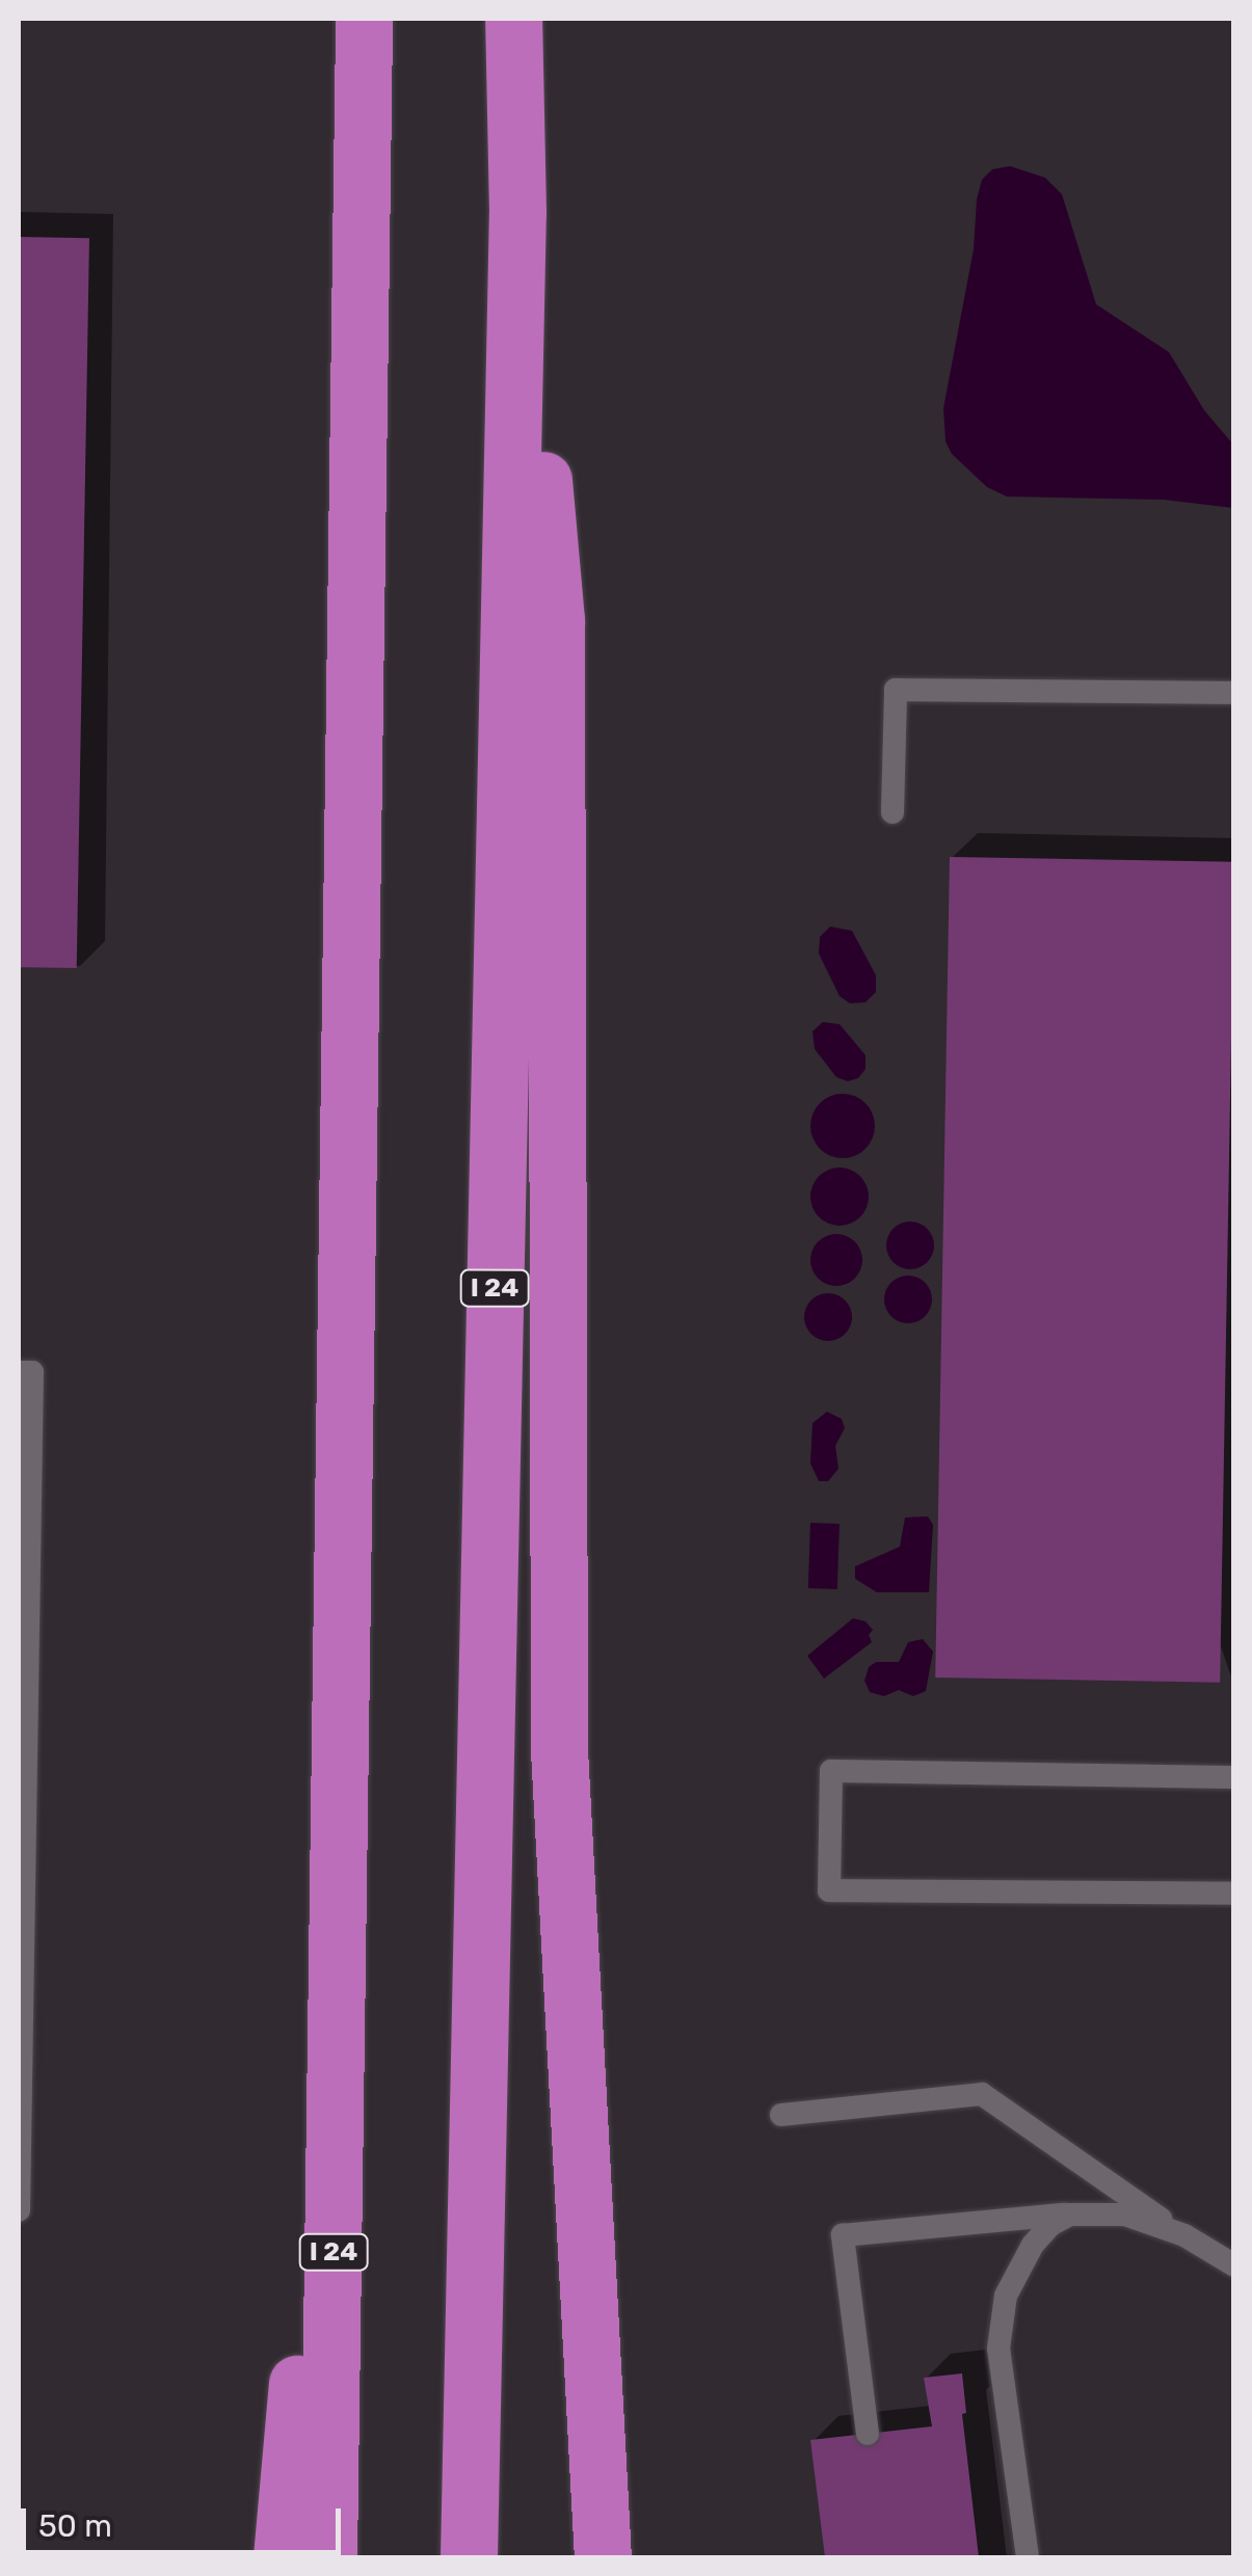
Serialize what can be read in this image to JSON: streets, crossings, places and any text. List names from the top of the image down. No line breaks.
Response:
{"streets":{"highway":["I 24"]},"scale_bar":"50 m"}
